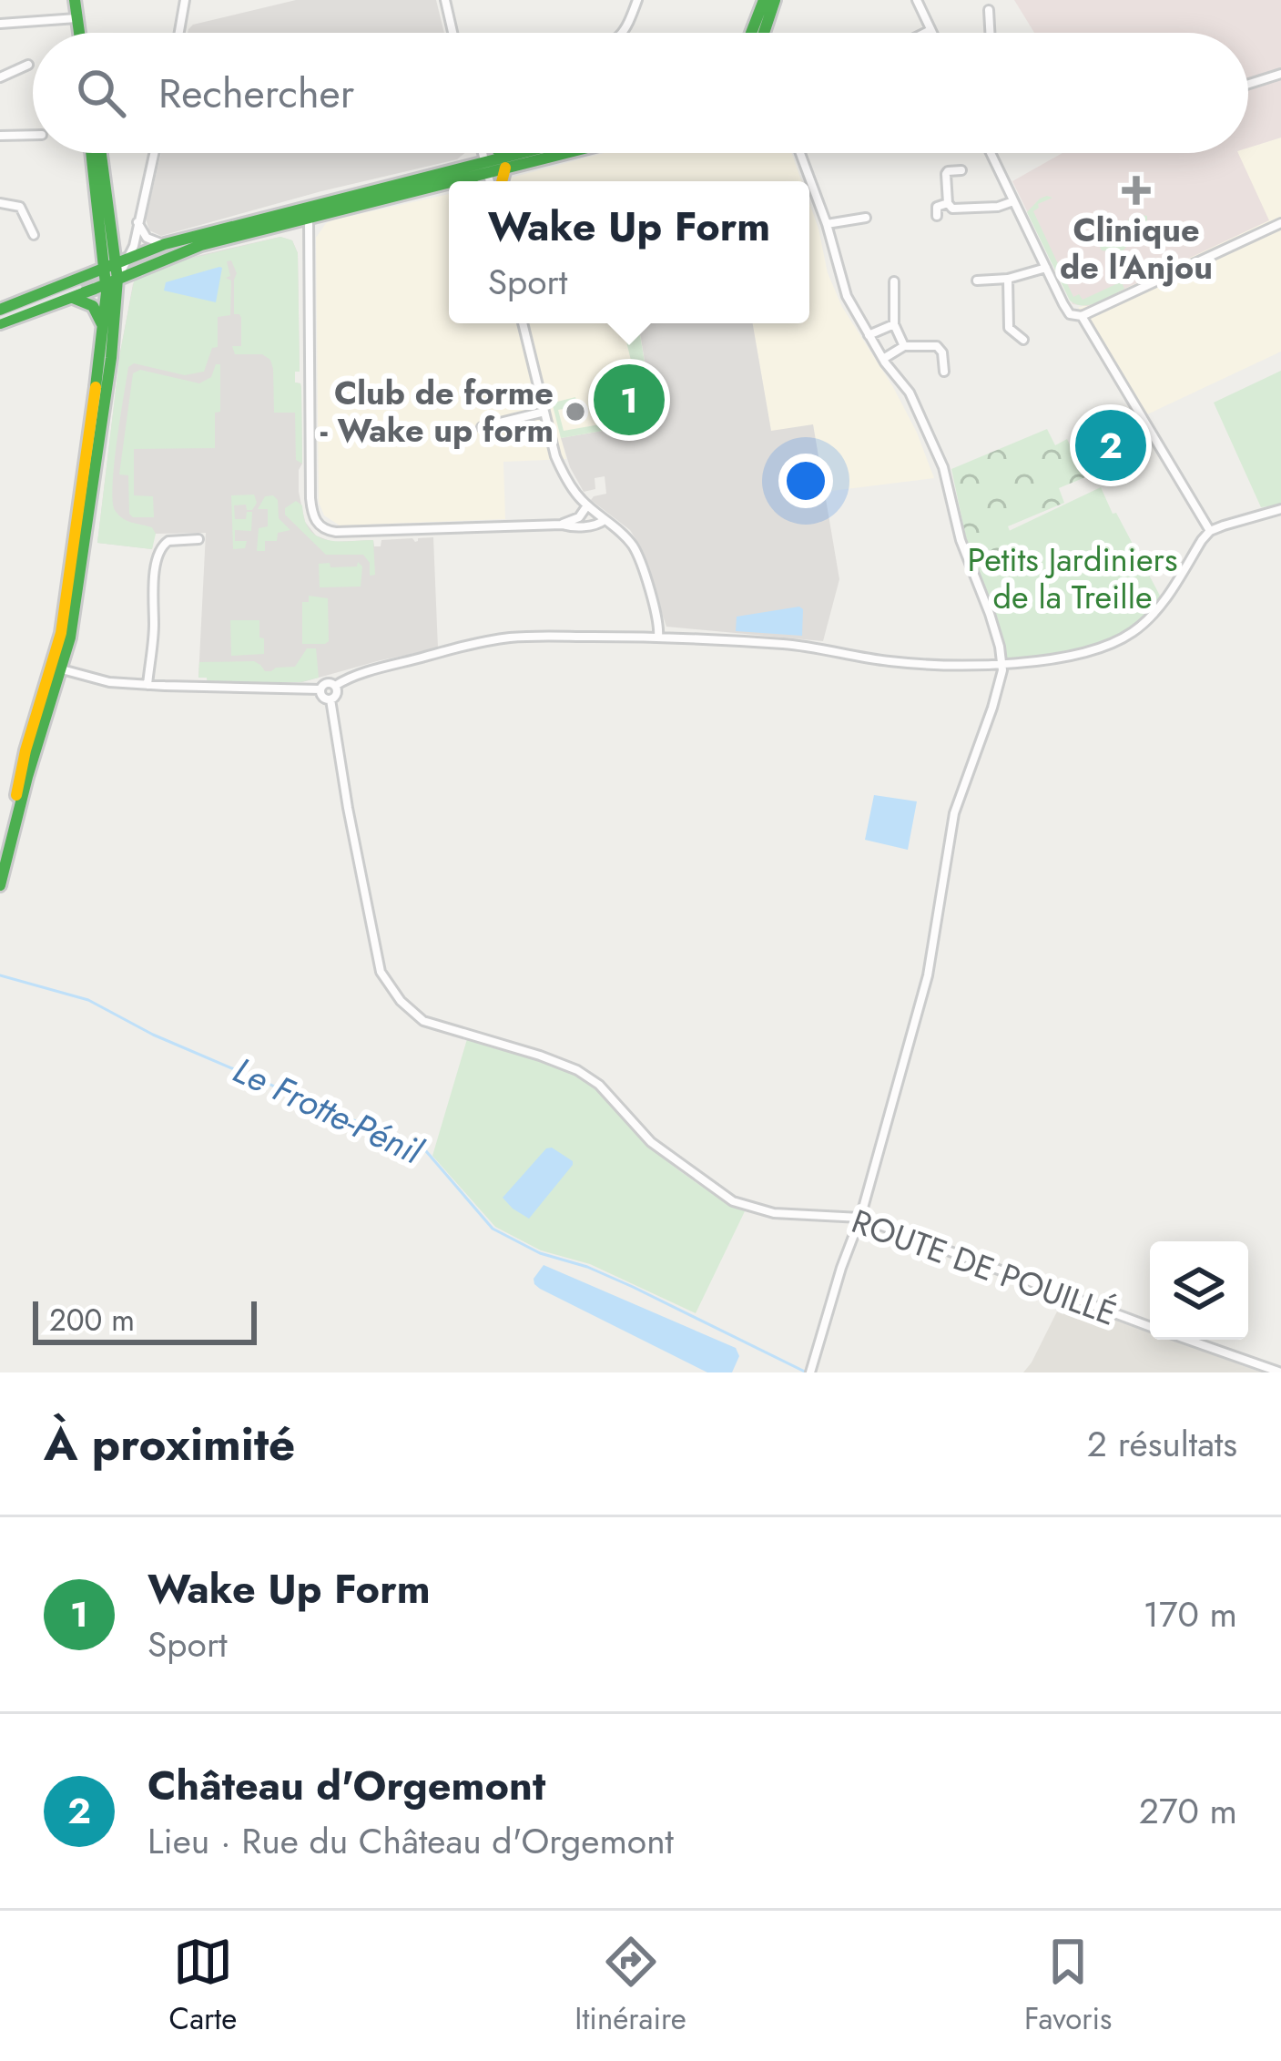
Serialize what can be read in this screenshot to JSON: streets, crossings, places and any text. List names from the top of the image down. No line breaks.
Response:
{"streets":{"street":["ROUTE DE POUILLÉ"]},"water":["Le Frotte-Pénil"],"parks":["Petits Jardiniers de la Treille"],"places":{"health":["Clinique de l'Anjou"],"other":["Club de forme - Wake up form"]},"scale_bar":"200 m","page":{"search":"Rechercher","popup":["Wake Up Form","Sport"],"pins":["1","2"],"scale":"200 m","heading":["À proximité","2 résultats"],"list":[{"mark":"1","name":"Wake Up Form","note":"Sport","value":"170 m"},{"mark":"2","name":"Château d'Orgemont","note":"Lieu · Rue du Château d'Orgemont","value":"270 m"}],"nav":["Carte","Itinéraire","Favoris"]}}
